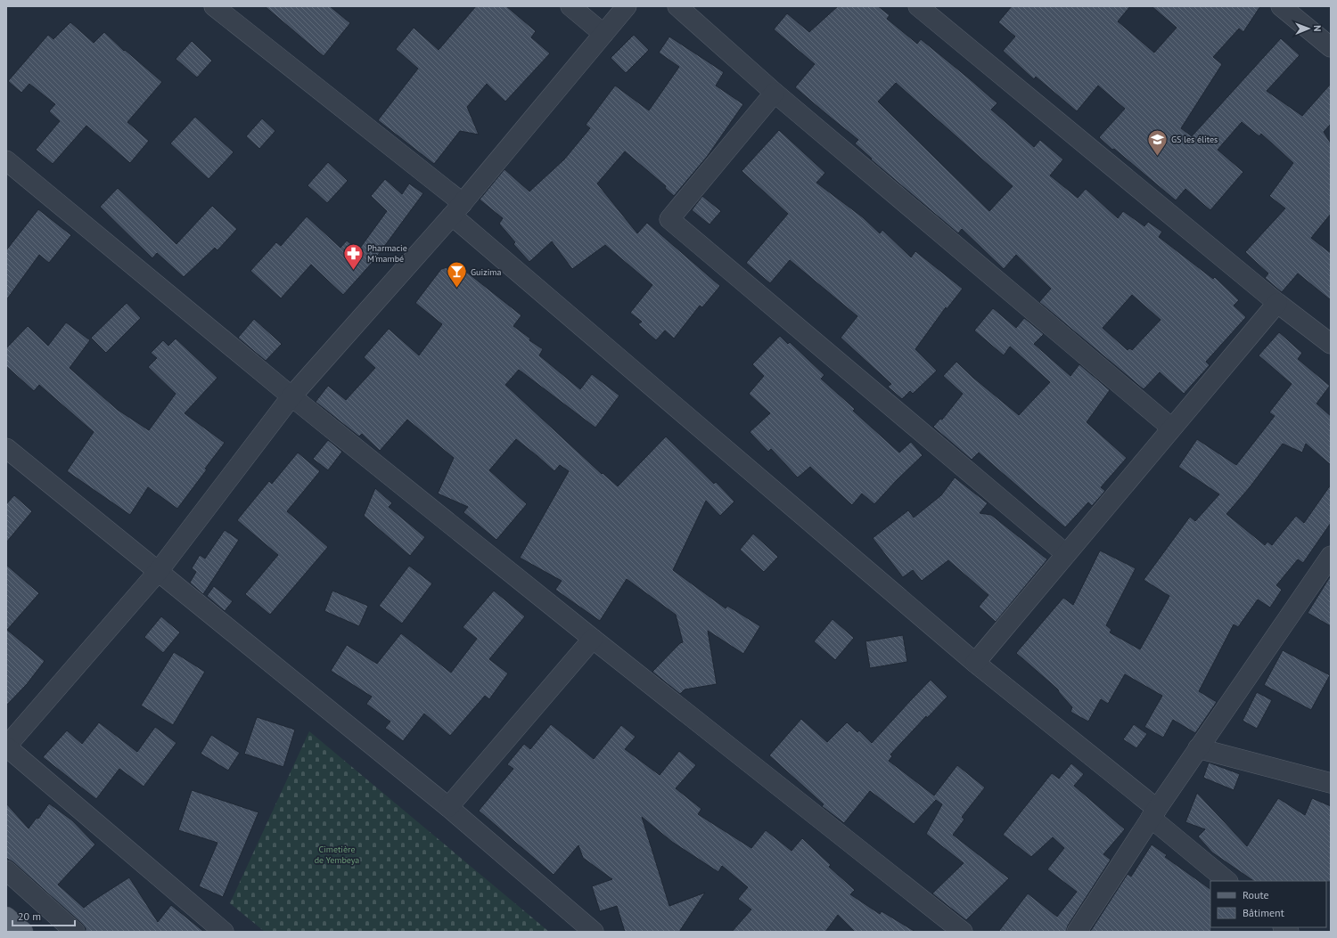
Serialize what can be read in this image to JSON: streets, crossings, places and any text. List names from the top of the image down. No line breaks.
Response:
{"parks":["Cimetière de Yembeya"],"places":{"school or university":["GS les élites"],"pharmacy":["Pharmacie M'mambé"],"bar":["Guizima"]},"legend":["Route","Bâtiment"],"scale_bar":"20 m","north":"right"}
